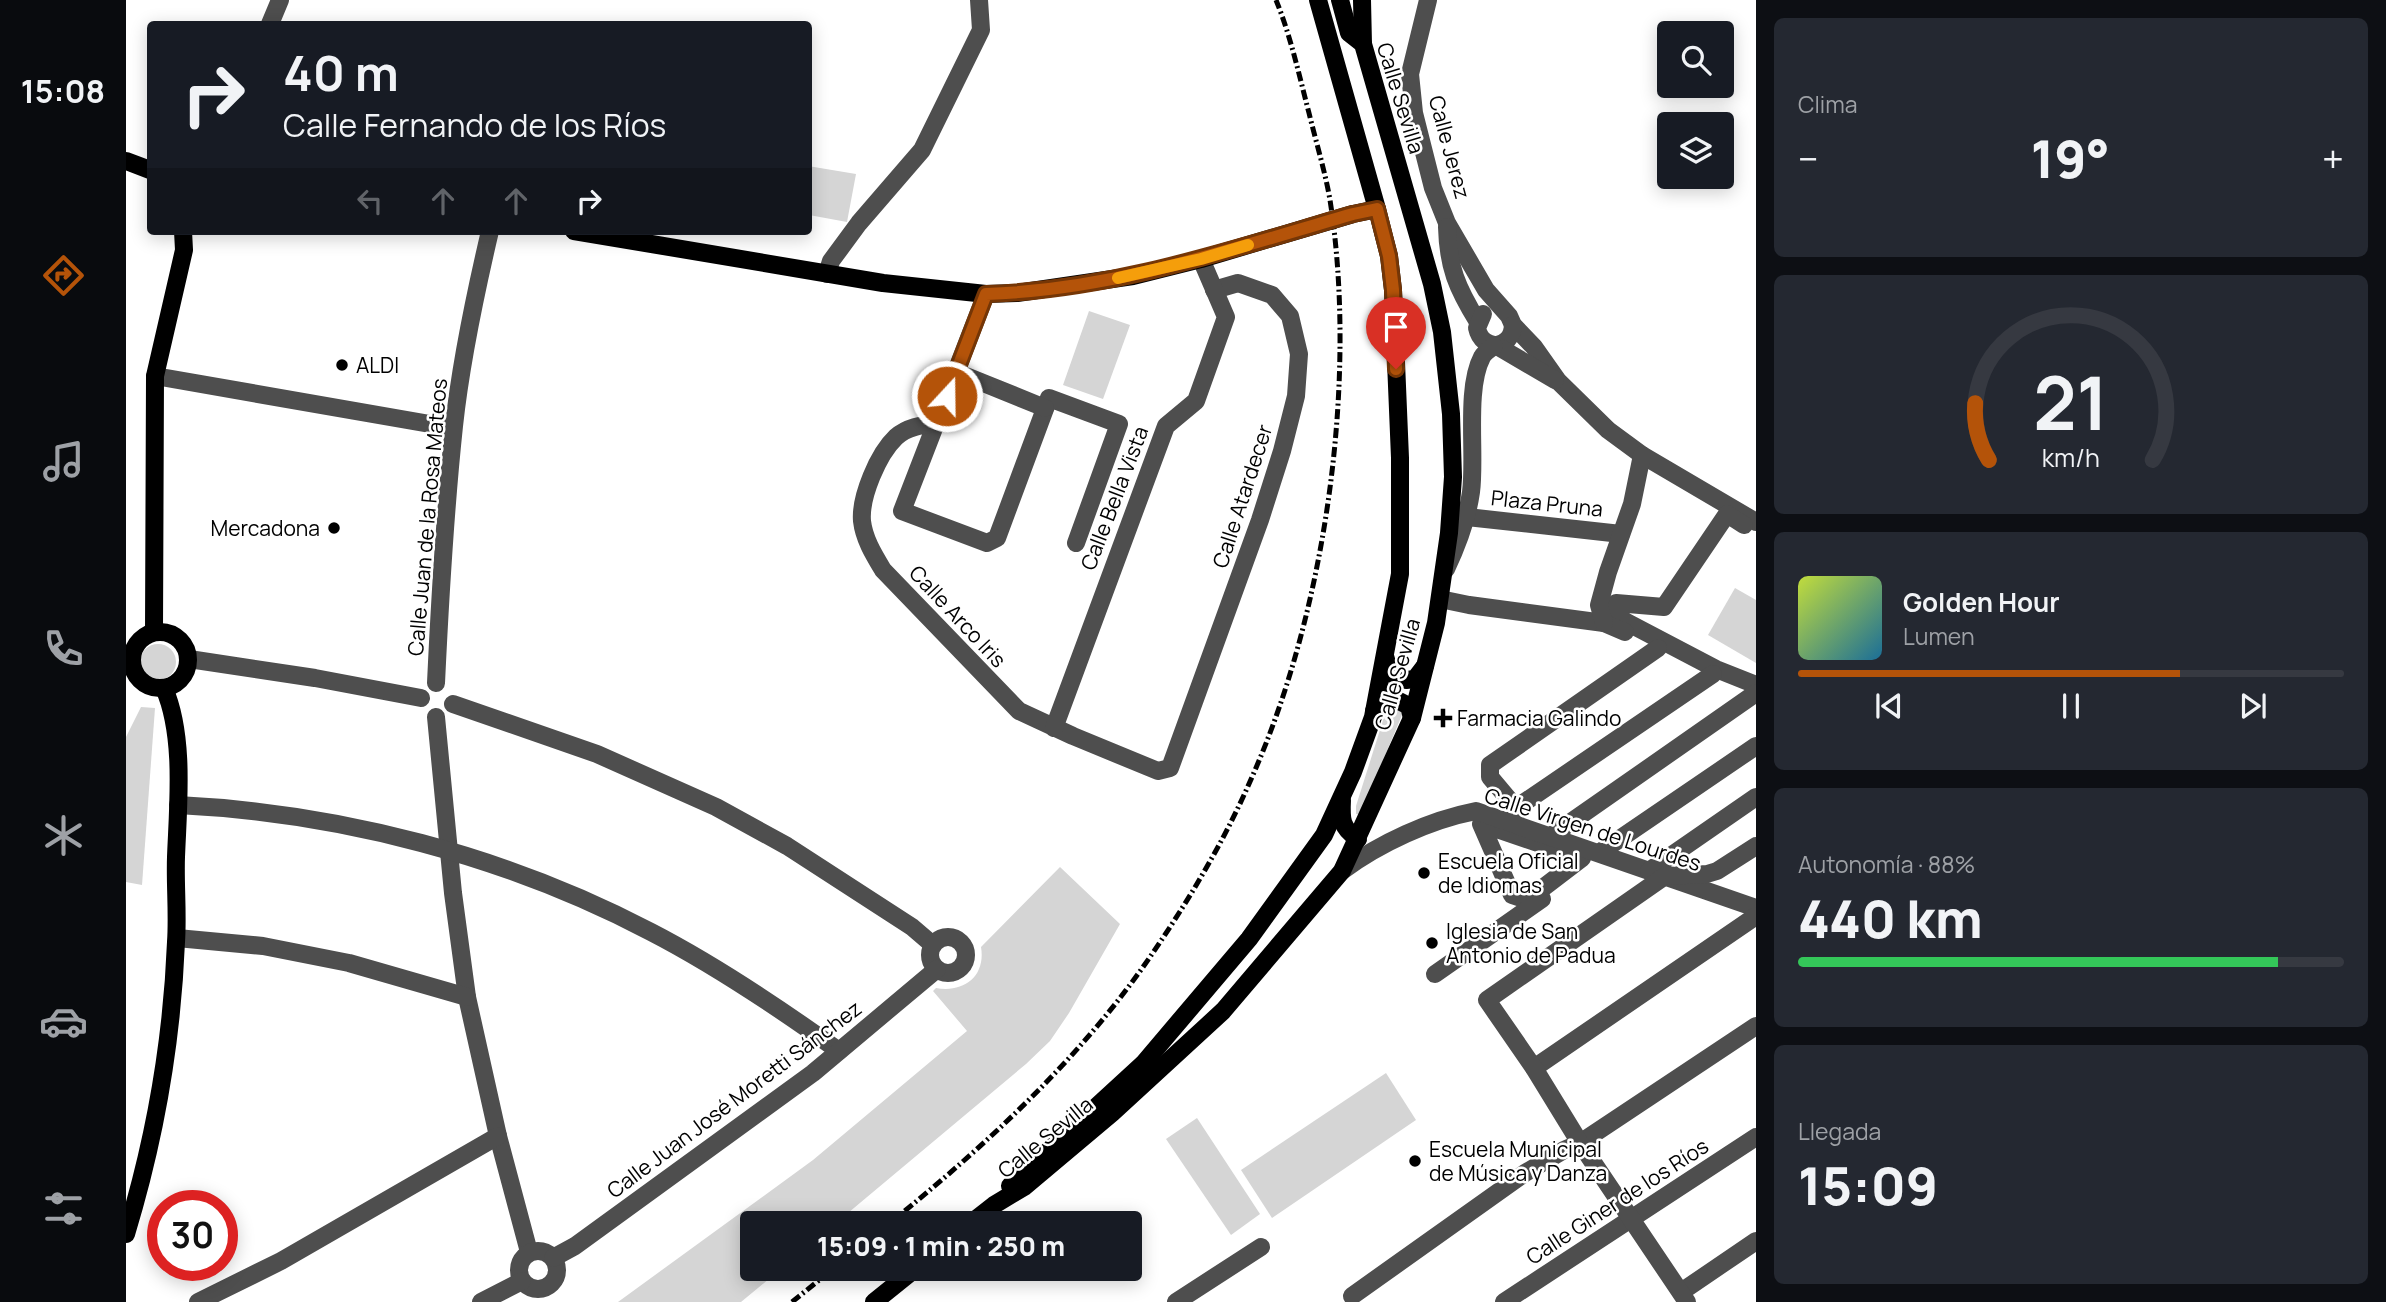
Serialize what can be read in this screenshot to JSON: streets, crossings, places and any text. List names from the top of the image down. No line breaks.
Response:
{"streets":{"main road":["Calle Sevilla"],"street":["Calle Jerez","Calle Atardecer","Calle Bella Vista","Plaza Pruna","Calle Juan de la Rosa Mateos","Calle Arco Iris","Calle Virgen de Lourdes","Calle Juan José Moretti Sánchez","Calle Giner de los Ríos"]},"crossings":[["Calle Sevilla","Calle Virgen de Lourdes"],["Calle Atardecer","Calle Bella Vista"],["Calle Atardecer","Calle Arco Iris"],["Calle Bella Vista","Calle Arco Iris"]],"places":{"other":["ALDI","Mercadona","Escuela Oficial de Idiomas","Iglesia de San Antonio de Padua","Escuela Municipal de Música y Danza"],"health":["Farmacia Galindo"]},"page":{"tabs":"15:08","tile":["Clima",["Autonomía · 88%","440 km"],["Llegada","15:09"]],"turn":["40 m","Calle Fernando de los Ríos"],"heat":["−","19°","+"],"song":["Golden Hour","Lumen"],"limit":"30","trip":"15:09 · 1 min · 250 m","gauge":["21","km/h"]}}
